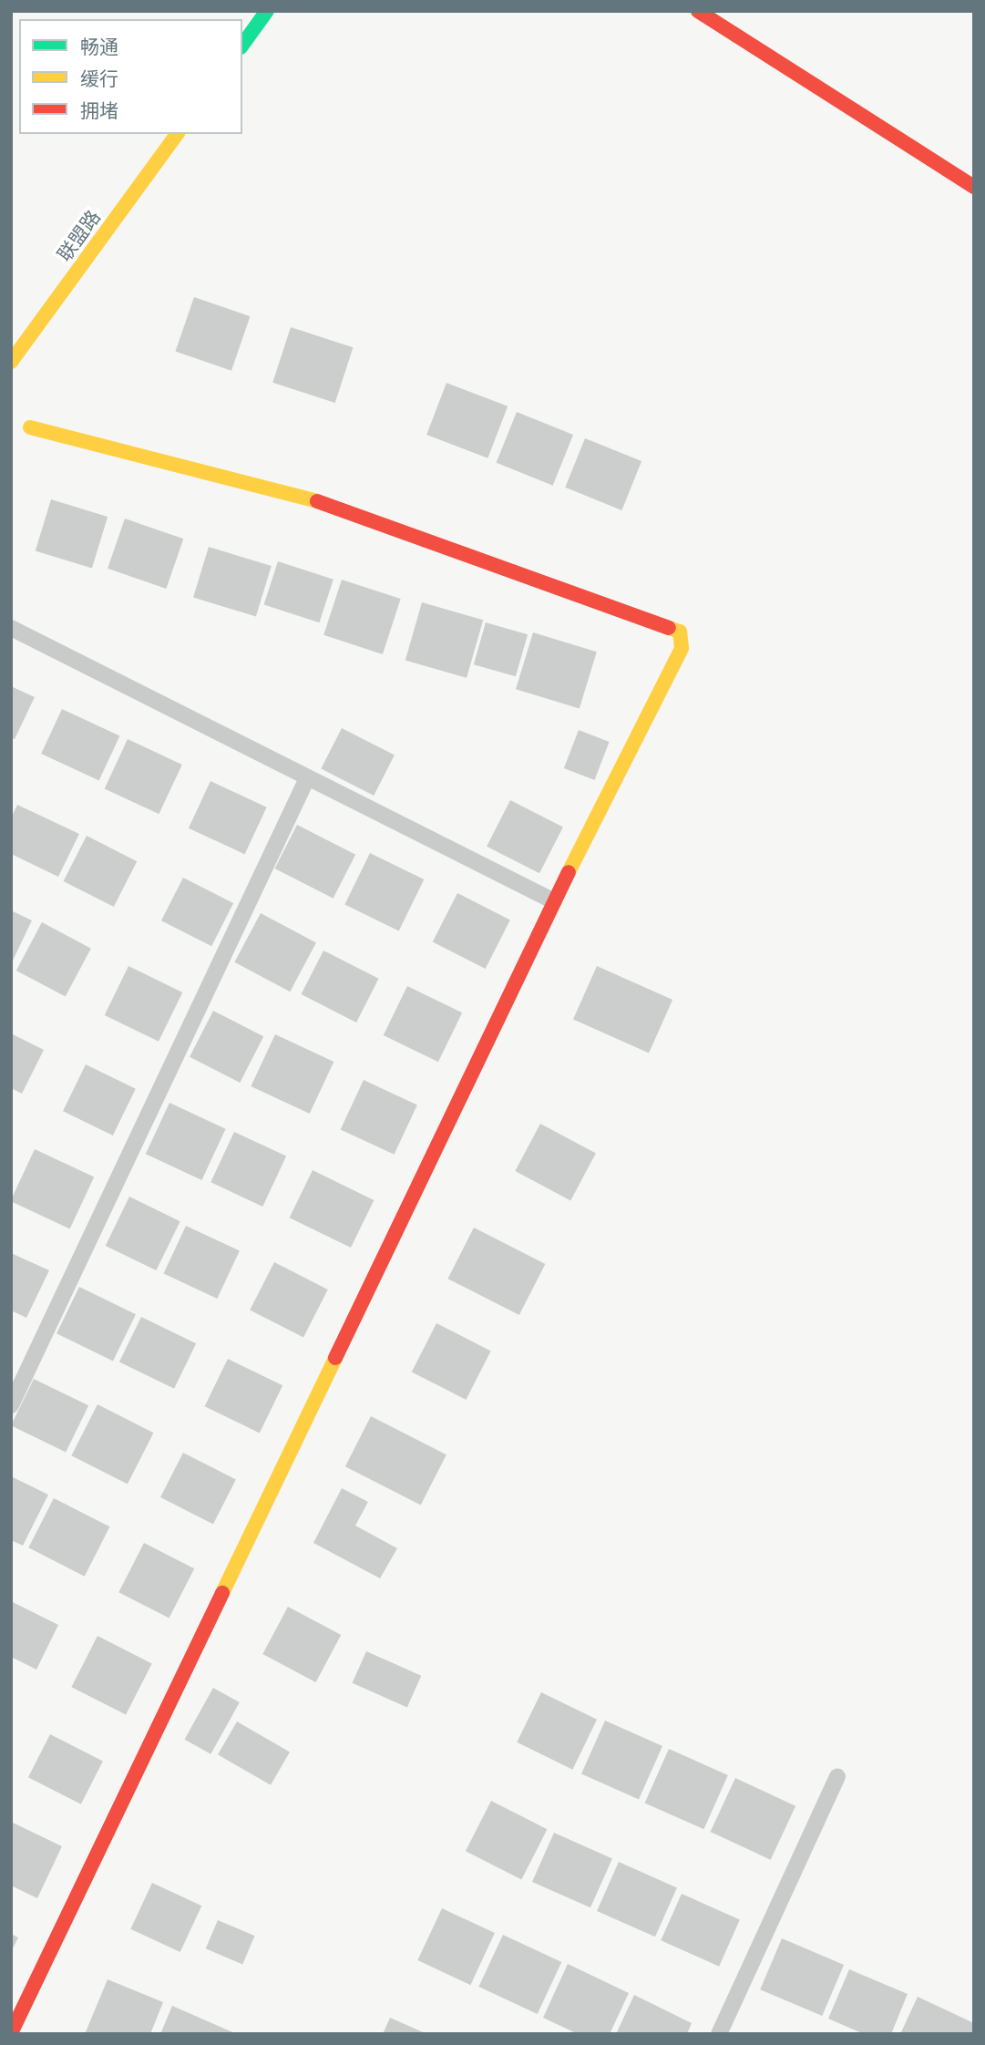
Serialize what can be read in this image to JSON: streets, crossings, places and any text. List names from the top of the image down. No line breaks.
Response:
{"streets":{"street":["联盟路"]},"legend":["畅通","缓行","拥堵"]}
